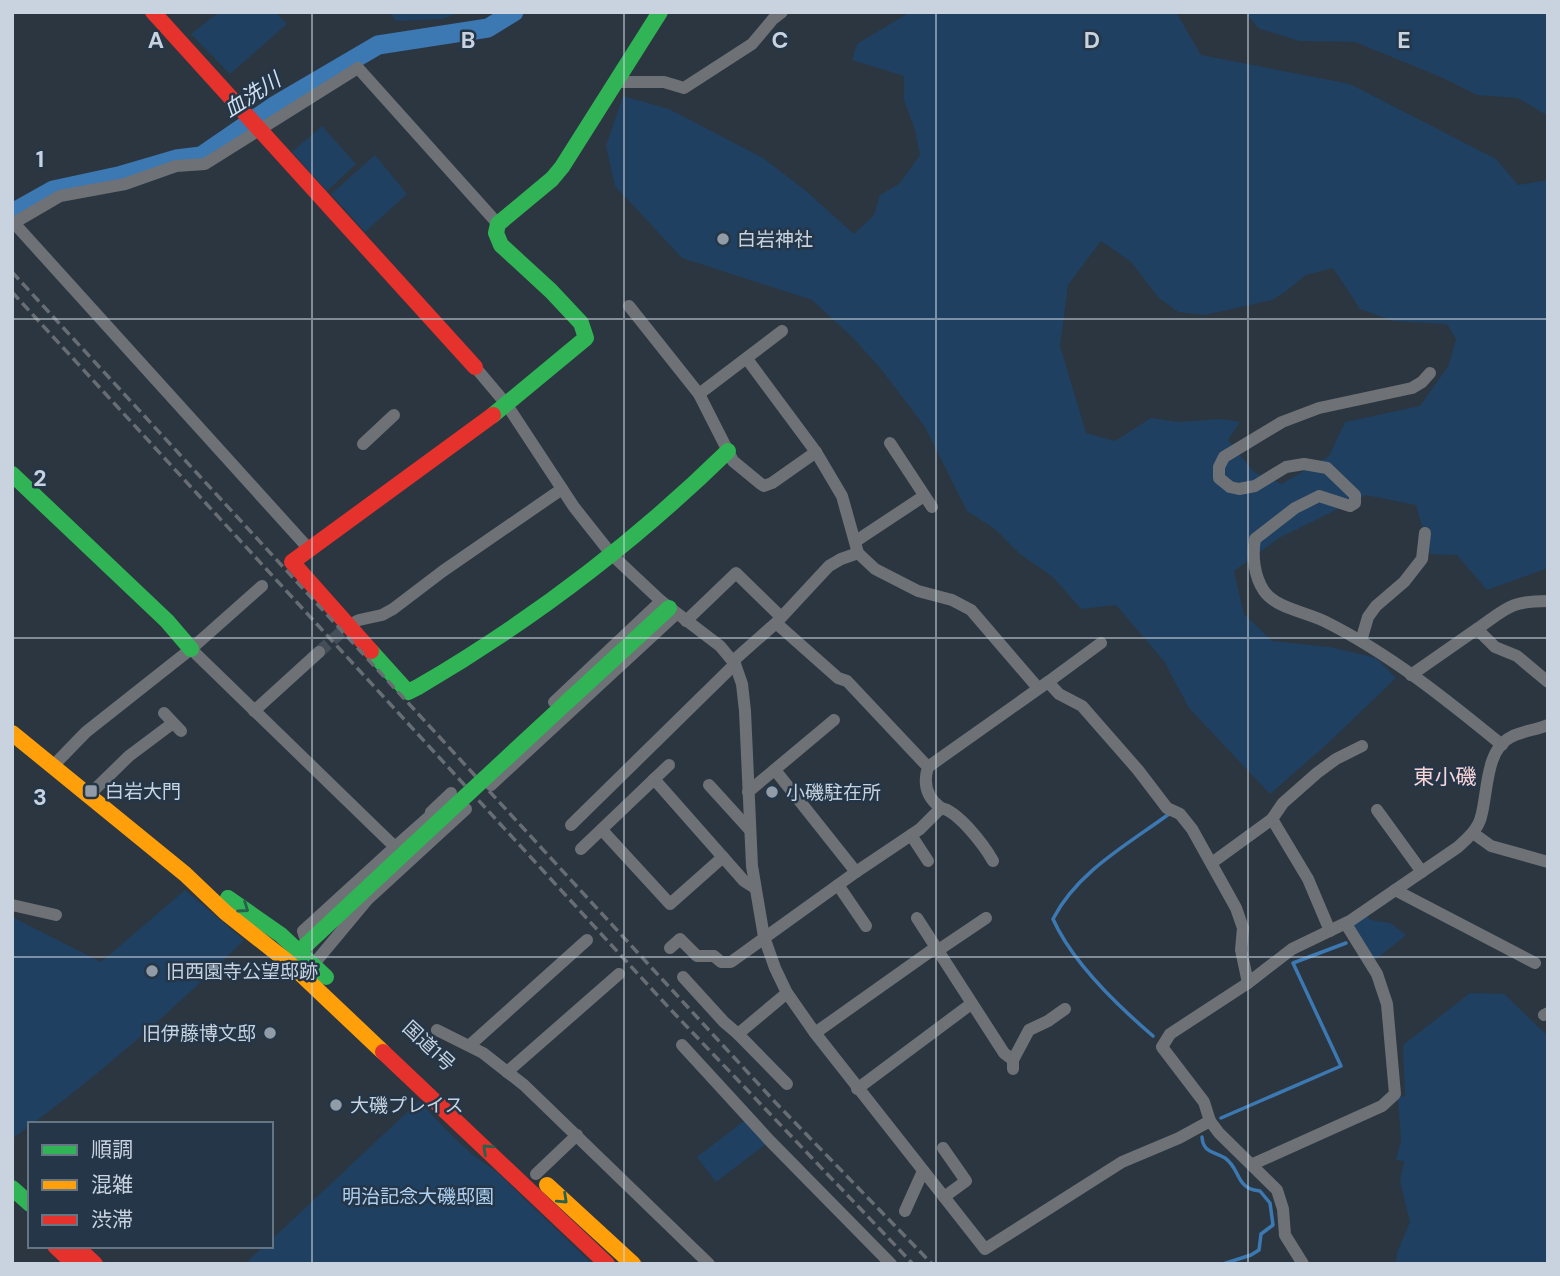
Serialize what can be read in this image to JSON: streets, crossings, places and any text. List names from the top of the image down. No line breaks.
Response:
{"streets":{"main road":["国道1号"]},"districts":["東小磯"],"water":["血洗川"],"parks":["明治記念大磯邸園"],"places":{"other":["白岩神社","小磯駐在所","旧西園寺公望邸跡","旧伊藤博文邸","大磯プレイス"],"transit":["白岩大門"]},"legend":["順調","混雑","渋滞"],"grid":{"columns":["A","B","C","D","E"],"rows":["1","2","3"]}}
